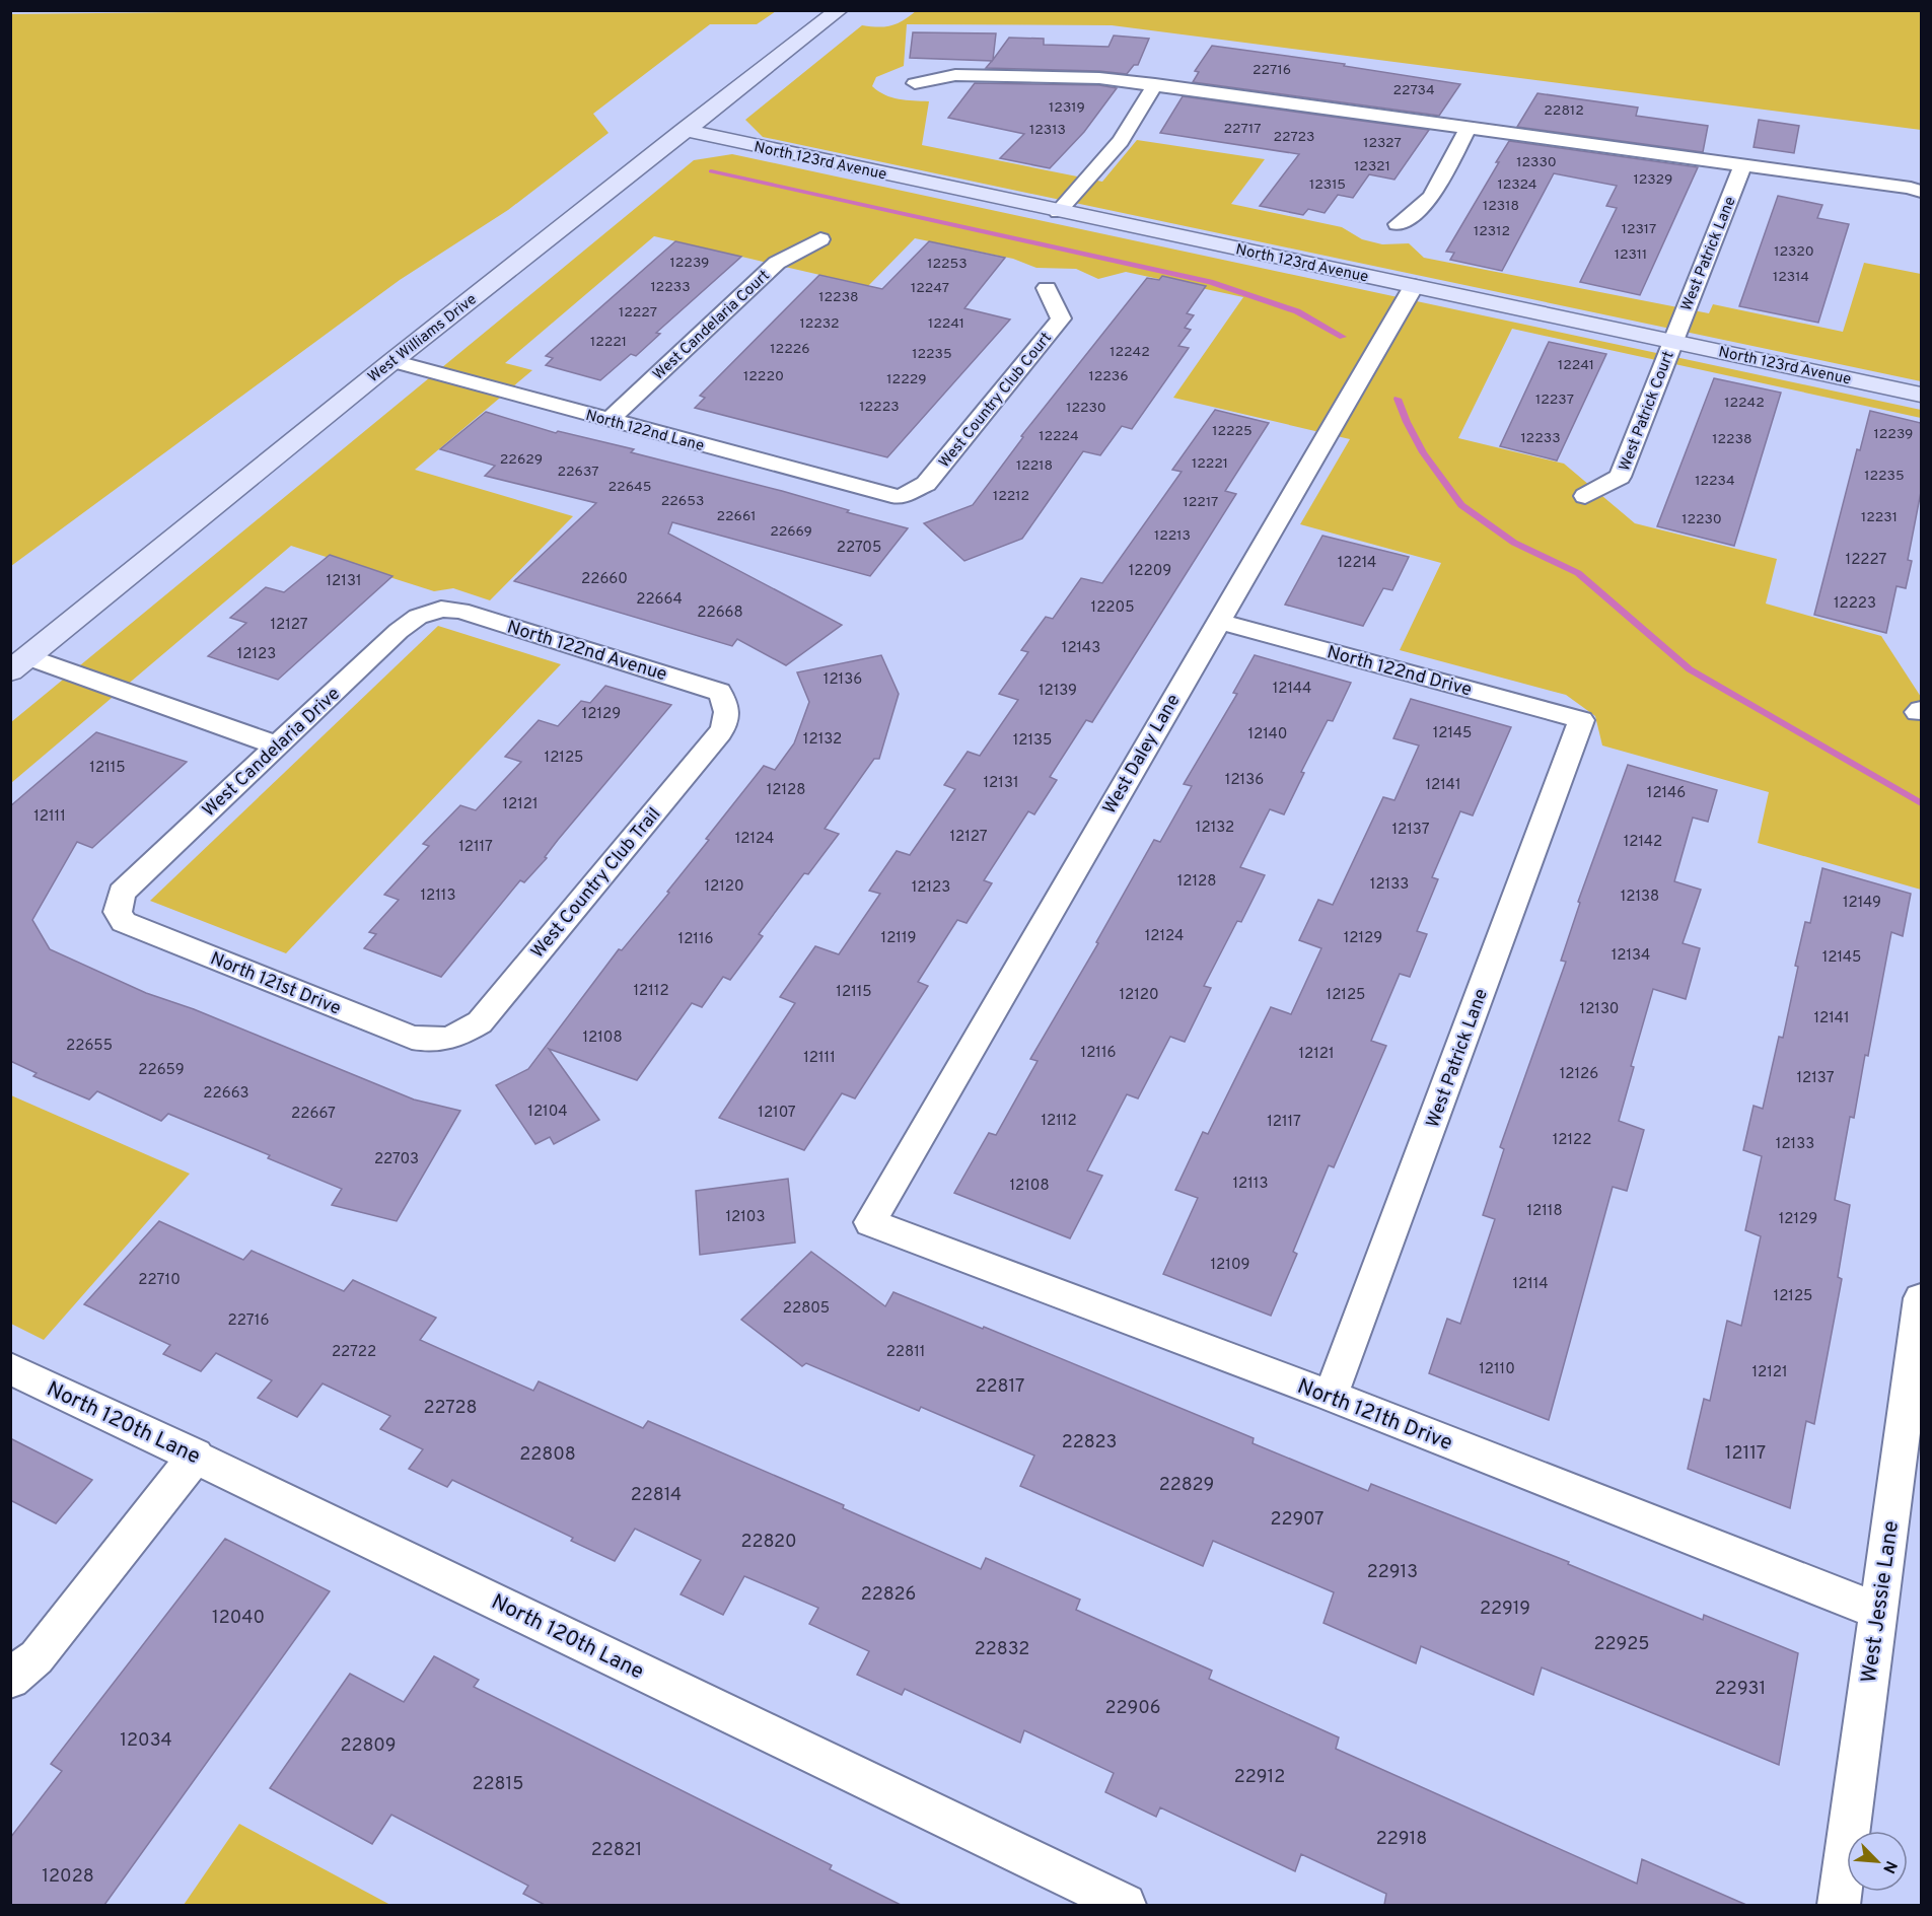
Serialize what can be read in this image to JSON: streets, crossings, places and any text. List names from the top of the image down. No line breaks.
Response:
{"streets":{"main road":["North 123rd Avenue","West Williams Drive"],"street":["West Patrick Lane","West Candelaria Court","West Country Club Court","West Patrick Court","North 122nd Lane","North 122nd Avenue","North 122nd Drive","West Candelaria Drive","West Daley Lane","West Country Club Trail","North 121st Drive","North 121th Drive","North 120th Lane","West Jessie Lane"]},"crossings":[["North 123rd Avenue","West Patrick Lane"],["North 123rd Avenue","West Williams Drive"],["North 123rd Avenue","West Patrick Court"],["North 123rd Avenue","West Daley Lane"],["West Patrick Lane","West Patrick Court"],["West Patrick Lane","North 122nd Drive"],["West Patrick Lane","North 121th Drive"],["West Candelaria Court","North 122nd Lane"],["West Williams Drive","North 122nd Lane"],["West Country Club Court","North 122nd Lane"],["North 122nd Avenue","West Candelaria Drive"],["North 122nd Avenue","West Country Club Trail"],["North 122nd Drive","West Daley Lane"],["West Candelaria Drive","North 121st Drive"],["West Daley Lane","North 121th Drive"],["West Country Club Trail","North 121st Drive"],["North 121th Drive","West Jessie Lane"]],"house_numbers":["22716","22734","12319","22812","22717","12313","22723","12327","12330","12321","12329","12315","12324","12318","12317","12312","12320","12311","12239","12253","12314","12233","12247","12238","12227","12232","12241","12221","12226","12242","12235","12241","12220","12236","12229","12237","12242","12223","12230","12225","12239","12224","12233","12238","22629","12221","12218","22637","12235","12234","22645","12212","22653","12217","22661","12231","12230","22669","12213","22705","12227","12214","12209","22660","12131","22664","12223","12205","22668","12127","12143","12123","12136","12144","12139","12129","12145","12140","12132","12135","12125","12115","12136","12131","12141","12128","12146","12121","12111","12132","12137","12127","12124","12142","12117","12128","12133","12120","12123","12113","12138","12149","12124","12119","12129","12116","12134","12145","12112","12115","12120","12125","12130","12141","12108","22655","12116","12121","12111","22659","12126","12137","22663","12104","12107","22667","12112","12117","12122","12133","22703","12113","12108","12118","12103","12129","12109","22710","12114","12125","22805","22716","22722","22811","12110","12121","22817","22728","22823","12117","22808","22829","22814","22907","22820","22913","22826","22919","12040","22925","22832","22931","22906","12034","22809","22912","22815","22918","22821","12028"],"north":"bottom right"}
